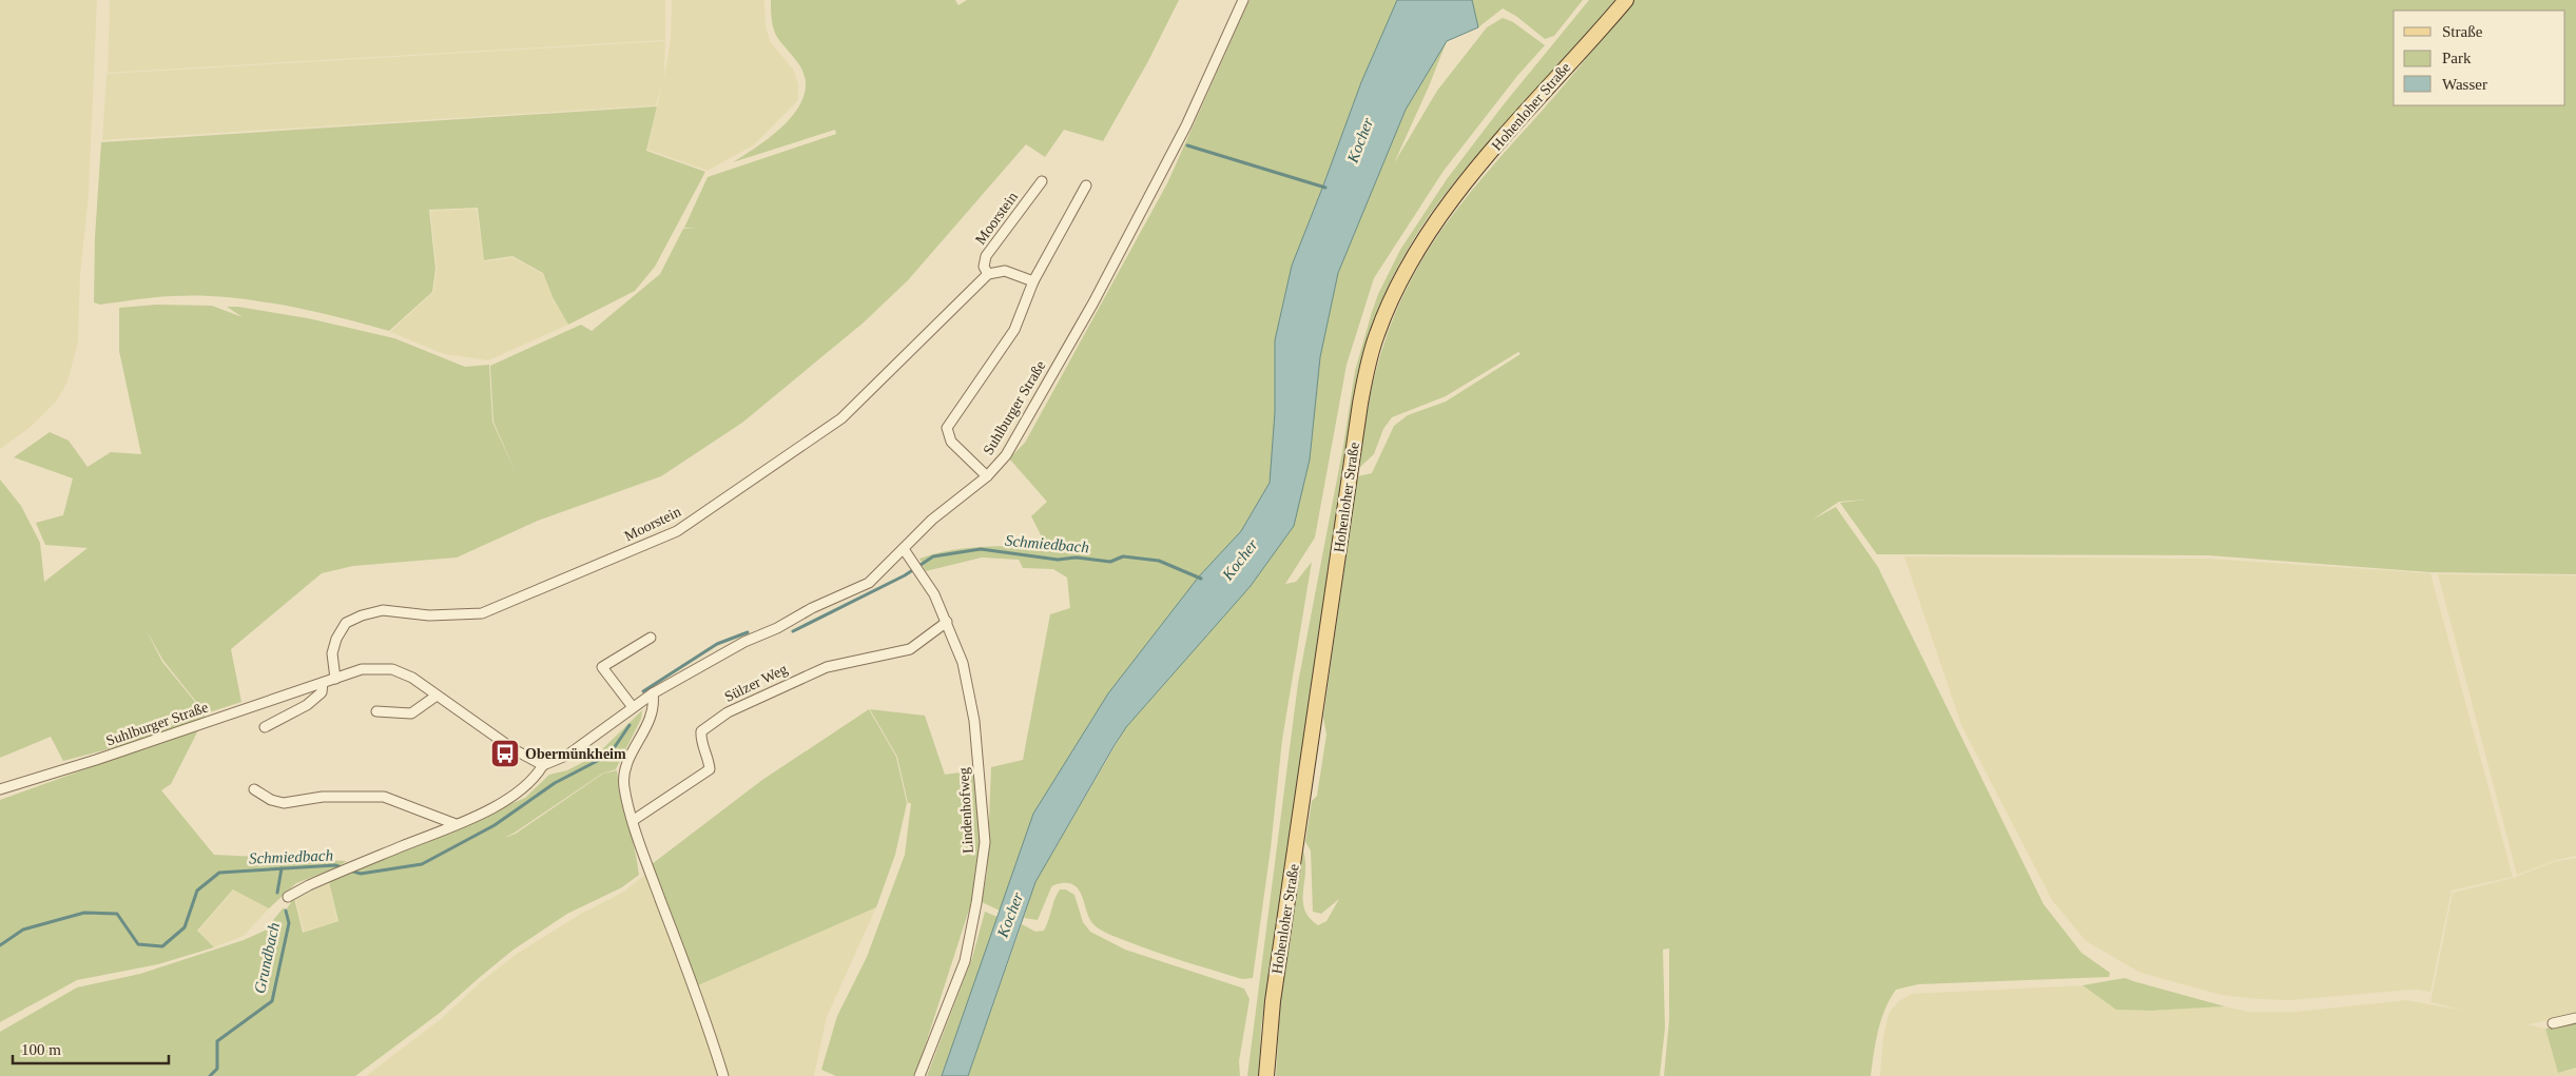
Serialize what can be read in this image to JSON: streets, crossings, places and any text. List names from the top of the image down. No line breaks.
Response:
{"streets":{"main road":["Hohenloher Straße"],"street":["Moorstein","Suhlburger Straße","Sülzer Weg","Lindenhofweg"]},"crossings":[["Moorstein","Suhlburger Straße"],["Suhlburger Straße","Lindenhofweg"],["Sülzer Weg","Lindenhofweg"]],"water":["Kocher","Schmiedbach","Grundbach"],"places":{"bus stop":["Obermünkheim"]},"legend":["Straße","Park","Wasser"],"scale_bar":"100 m"}
